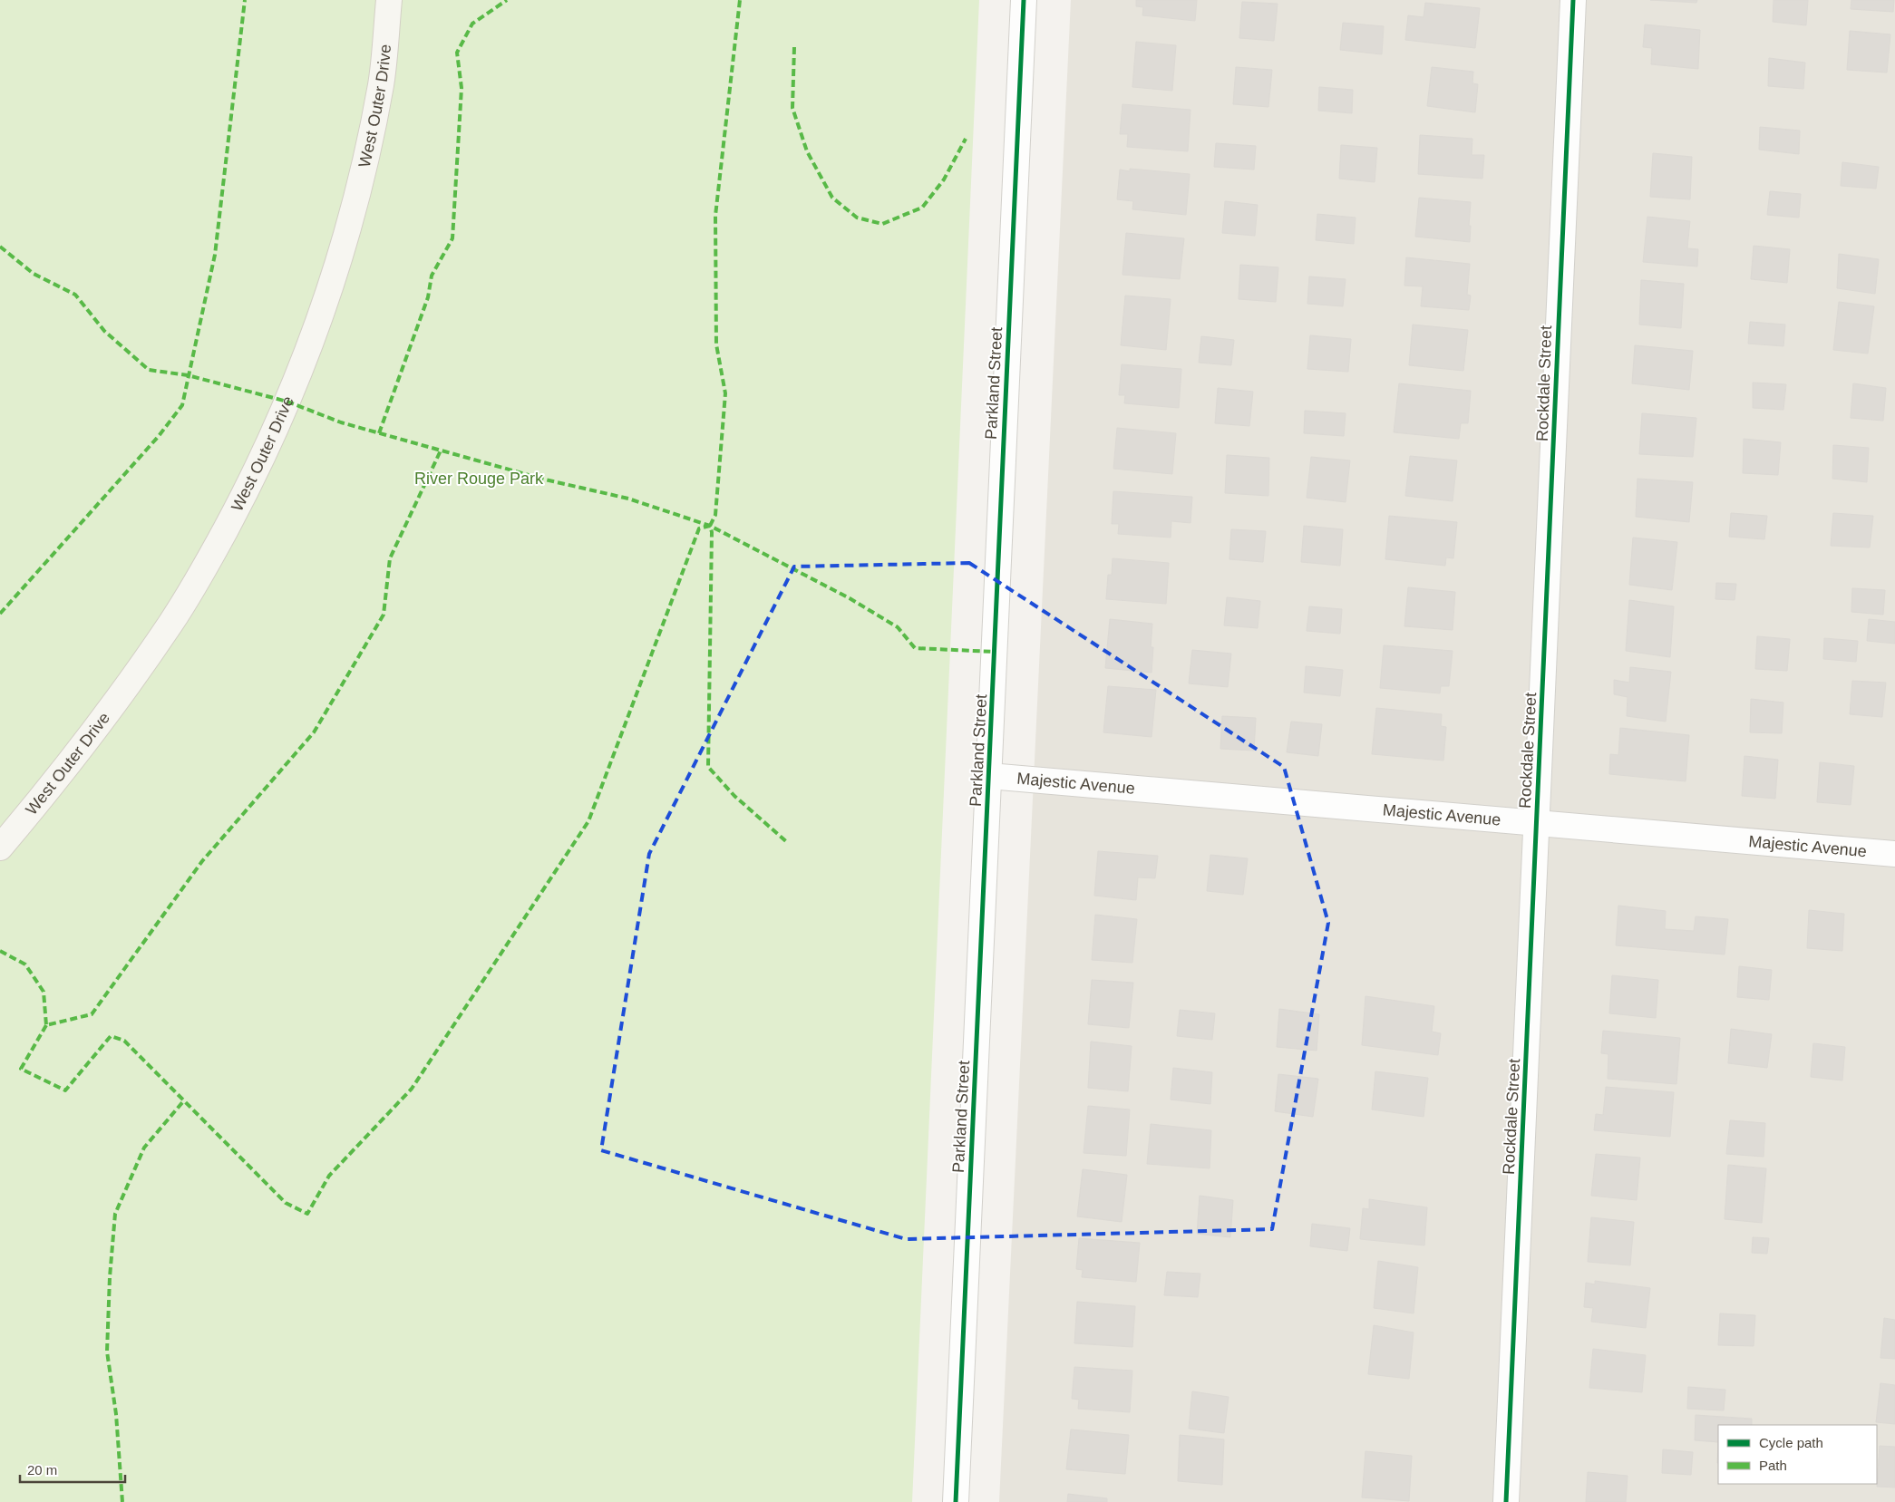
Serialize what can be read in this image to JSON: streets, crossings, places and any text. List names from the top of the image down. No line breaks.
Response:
{"streets":{"main road":["West Outer Drive"],"street":["Parkland Street","Rockdale Street","Majestic Avenue"]},"crossings":[["Parkland Street","Majestic Avenue"],["Rockdale Street","Majestic Avenue"]],"parks":["River Rouge Park"],"legend":["Cycle path","Path"],"scale_bar":"20 m"}
